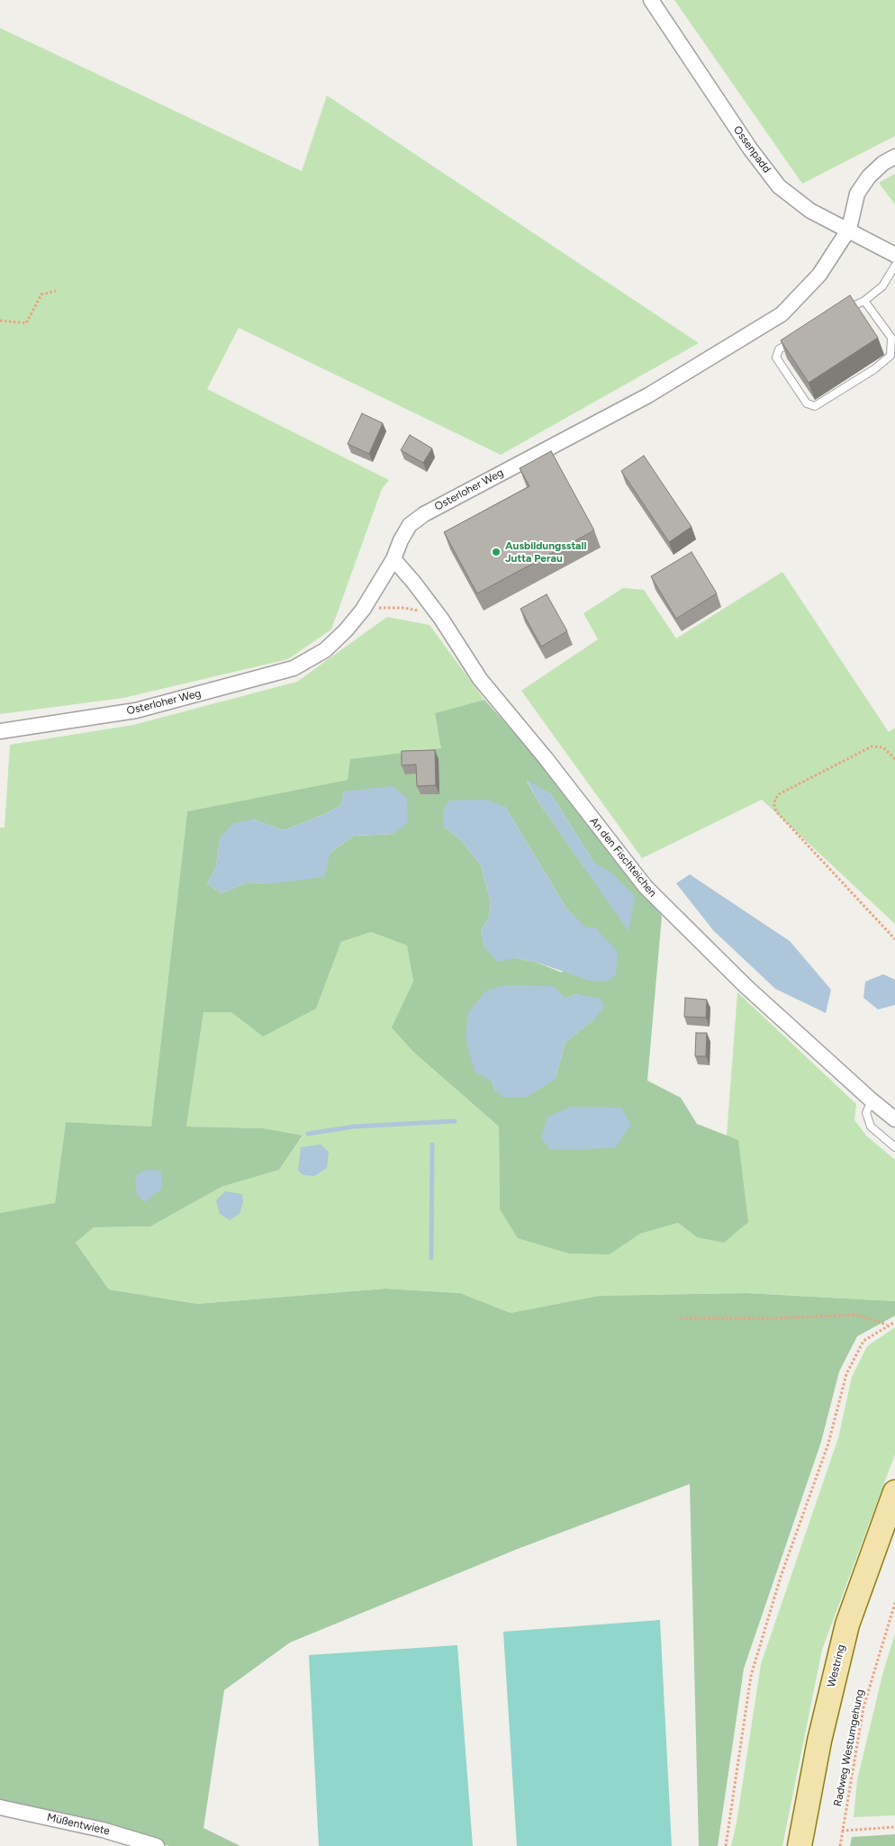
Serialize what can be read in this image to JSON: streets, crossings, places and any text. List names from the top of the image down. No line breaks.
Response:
{"streets":{"main road":["Westring"],"street":["Ossenpadd","Osterloher Weg","An den Fischteichen","Müßentwiete"],"path":["Radweg Westumgehung"]},"crossings":[["Ossenpadd","Osterloher Weg"],["Osterloher Weg","An den Fischteichen"]],"places":["Ausbildungsstall Jutta Perau"]}
